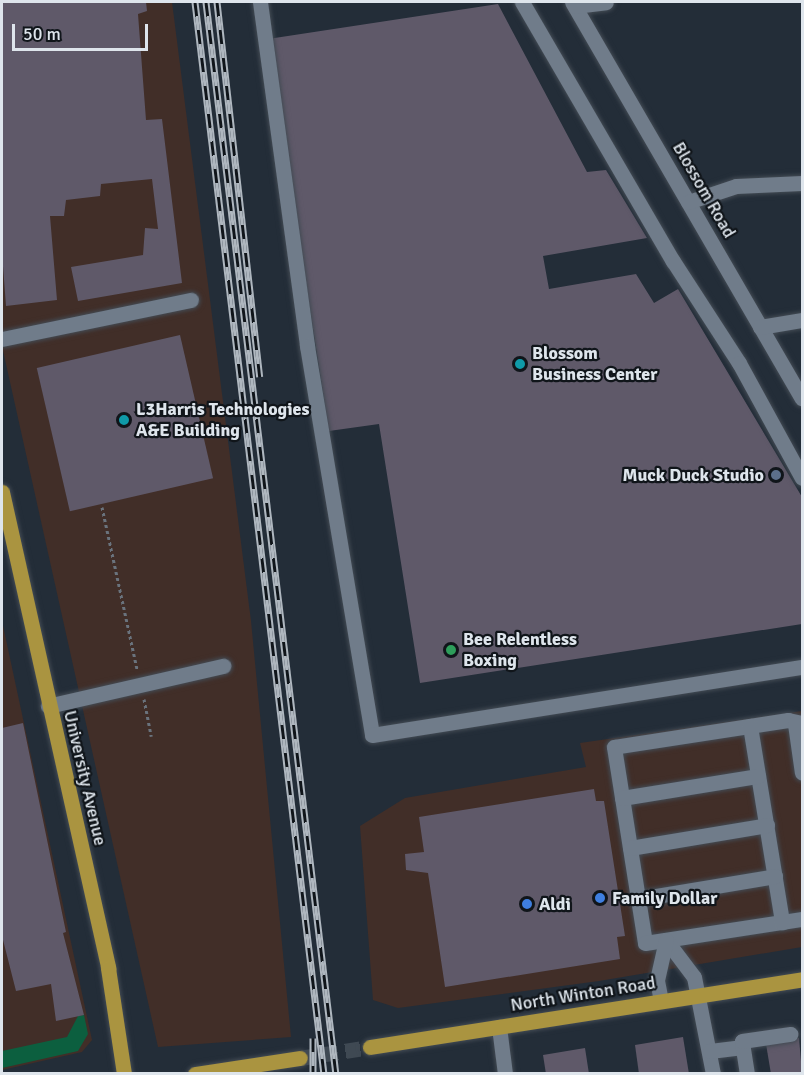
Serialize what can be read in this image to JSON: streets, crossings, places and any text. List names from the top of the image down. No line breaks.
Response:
{"streets":{"main road":["University Avenue","North Winton Road"],"street":["Blossom Road"]},"places":["Blossom Business Center","L3Harris Technologies A&E Building","Muck Duck Studio","Bee Relentless Boxing","Family Dollar","Aldi"],"scale_bar":"50 m"}
